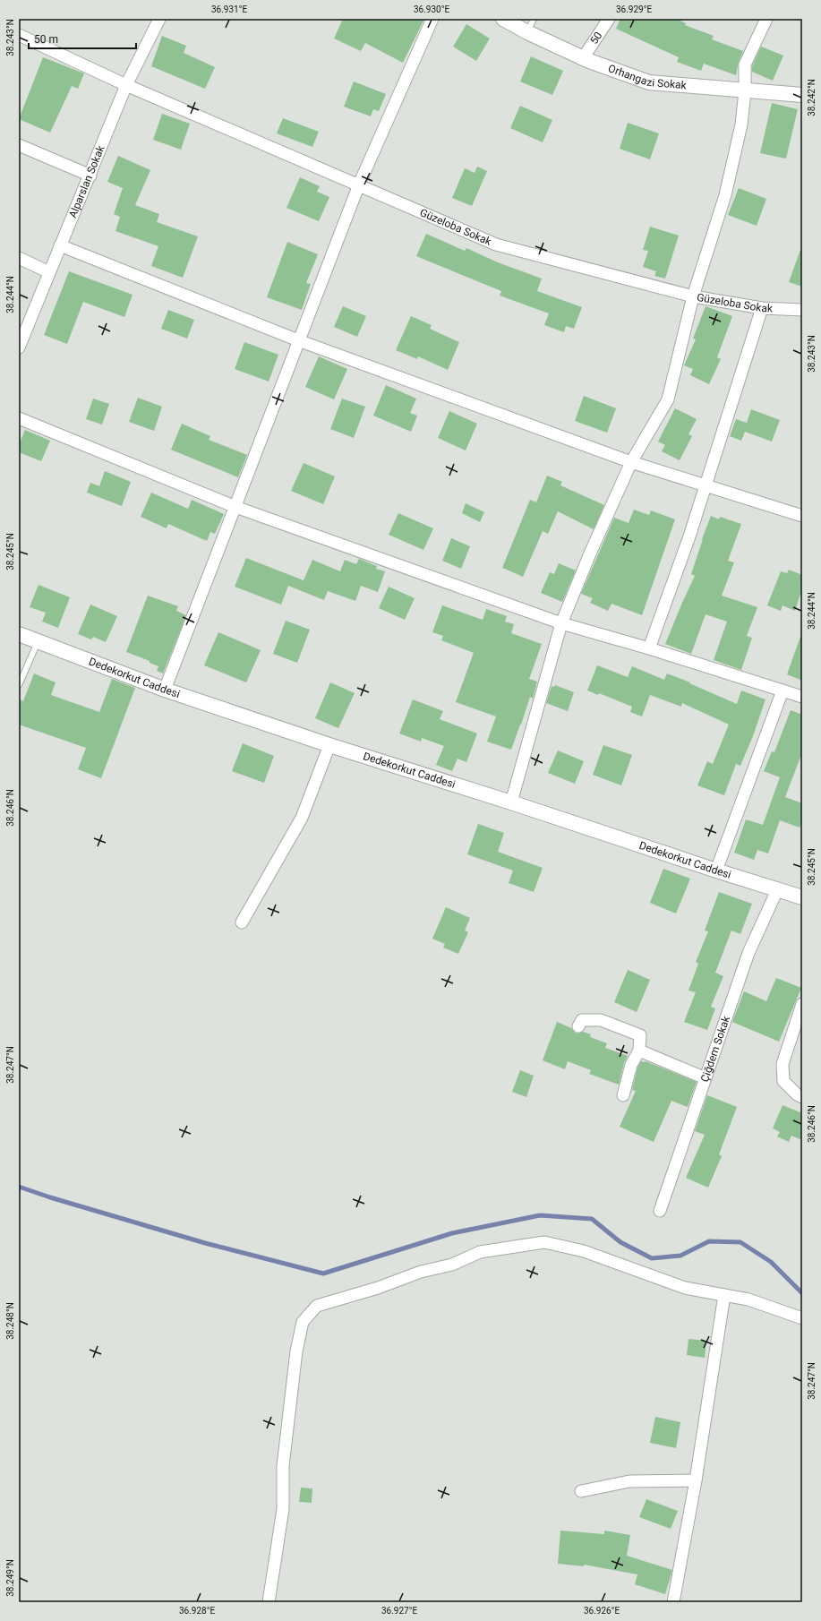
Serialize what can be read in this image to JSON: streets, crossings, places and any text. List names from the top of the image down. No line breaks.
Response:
{"streets":{"street":["50","Orhangazi Sokak","Alparslan Sokak","Güzeloba Sokak","Dedekorkut Caddesi","Çiğdem Sokak"]},"crossings":[["50","Orhangazi Sokak"],["Alparslan Sokak","Güzeloba Sokak"],["Dedekorkut Caddesi","Çiğdem Sokak"]],"scale_bar":"50 m","coordinates":["36.931°E","36.930°E","36.929°E","38.243°N","38.242°N","38.244°N","38.245°N","38.246°N","38.247°N","38.248°N","38.249°N","36.928°E","36.927°E","36.926°E"]}
